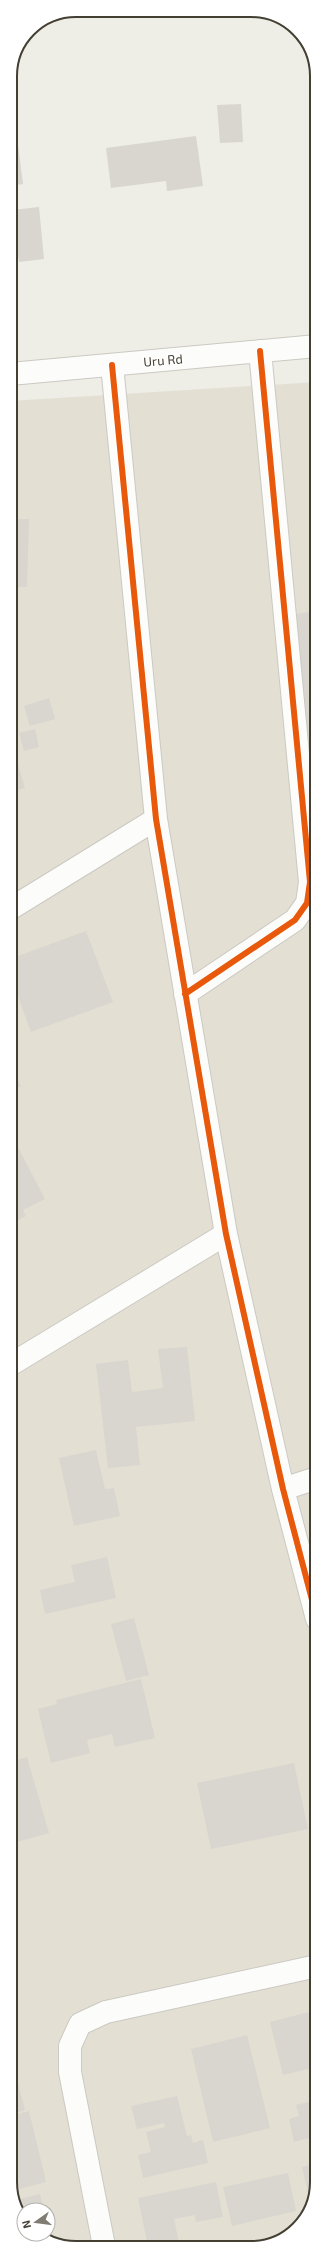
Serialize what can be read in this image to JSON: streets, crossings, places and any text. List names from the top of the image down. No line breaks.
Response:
{"streets":{"street":["Uru Rd"]},"north":"left"}
